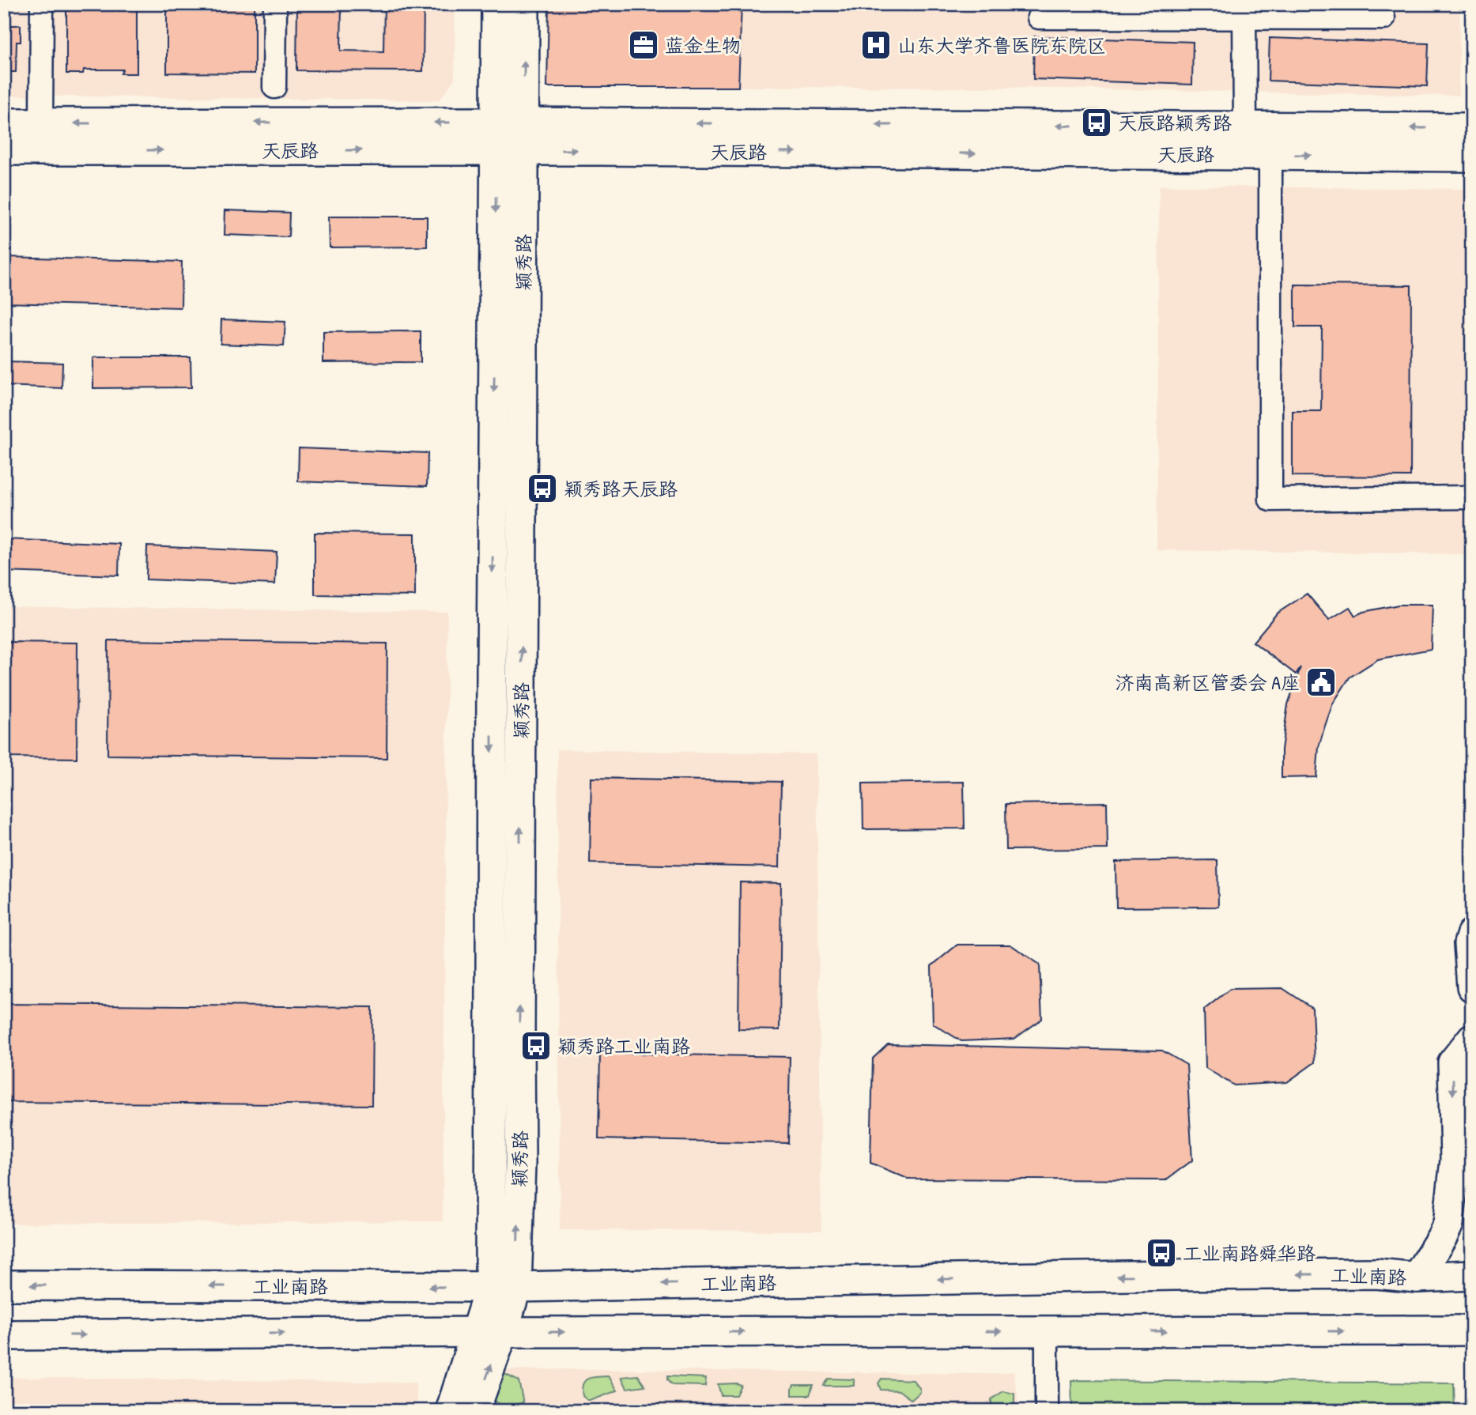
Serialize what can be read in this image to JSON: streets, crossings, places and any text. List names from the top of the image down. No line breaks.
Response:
{"streets":{"main road":["天辰路","颖秀路","工业南路"]},"crossings":[["天辰路","颖秀路"],["颖秀路","工业南路"]],"places":{"office":["蓝金生物"],"hospital":["山东大学齐鲁医院东院区"],"bus stop":["天辰路颖秀路","颖秀路天辰路","颖秀路工业南路","工业南路舜华路"],"public building":["济南高新区管委会 A座"]}}
